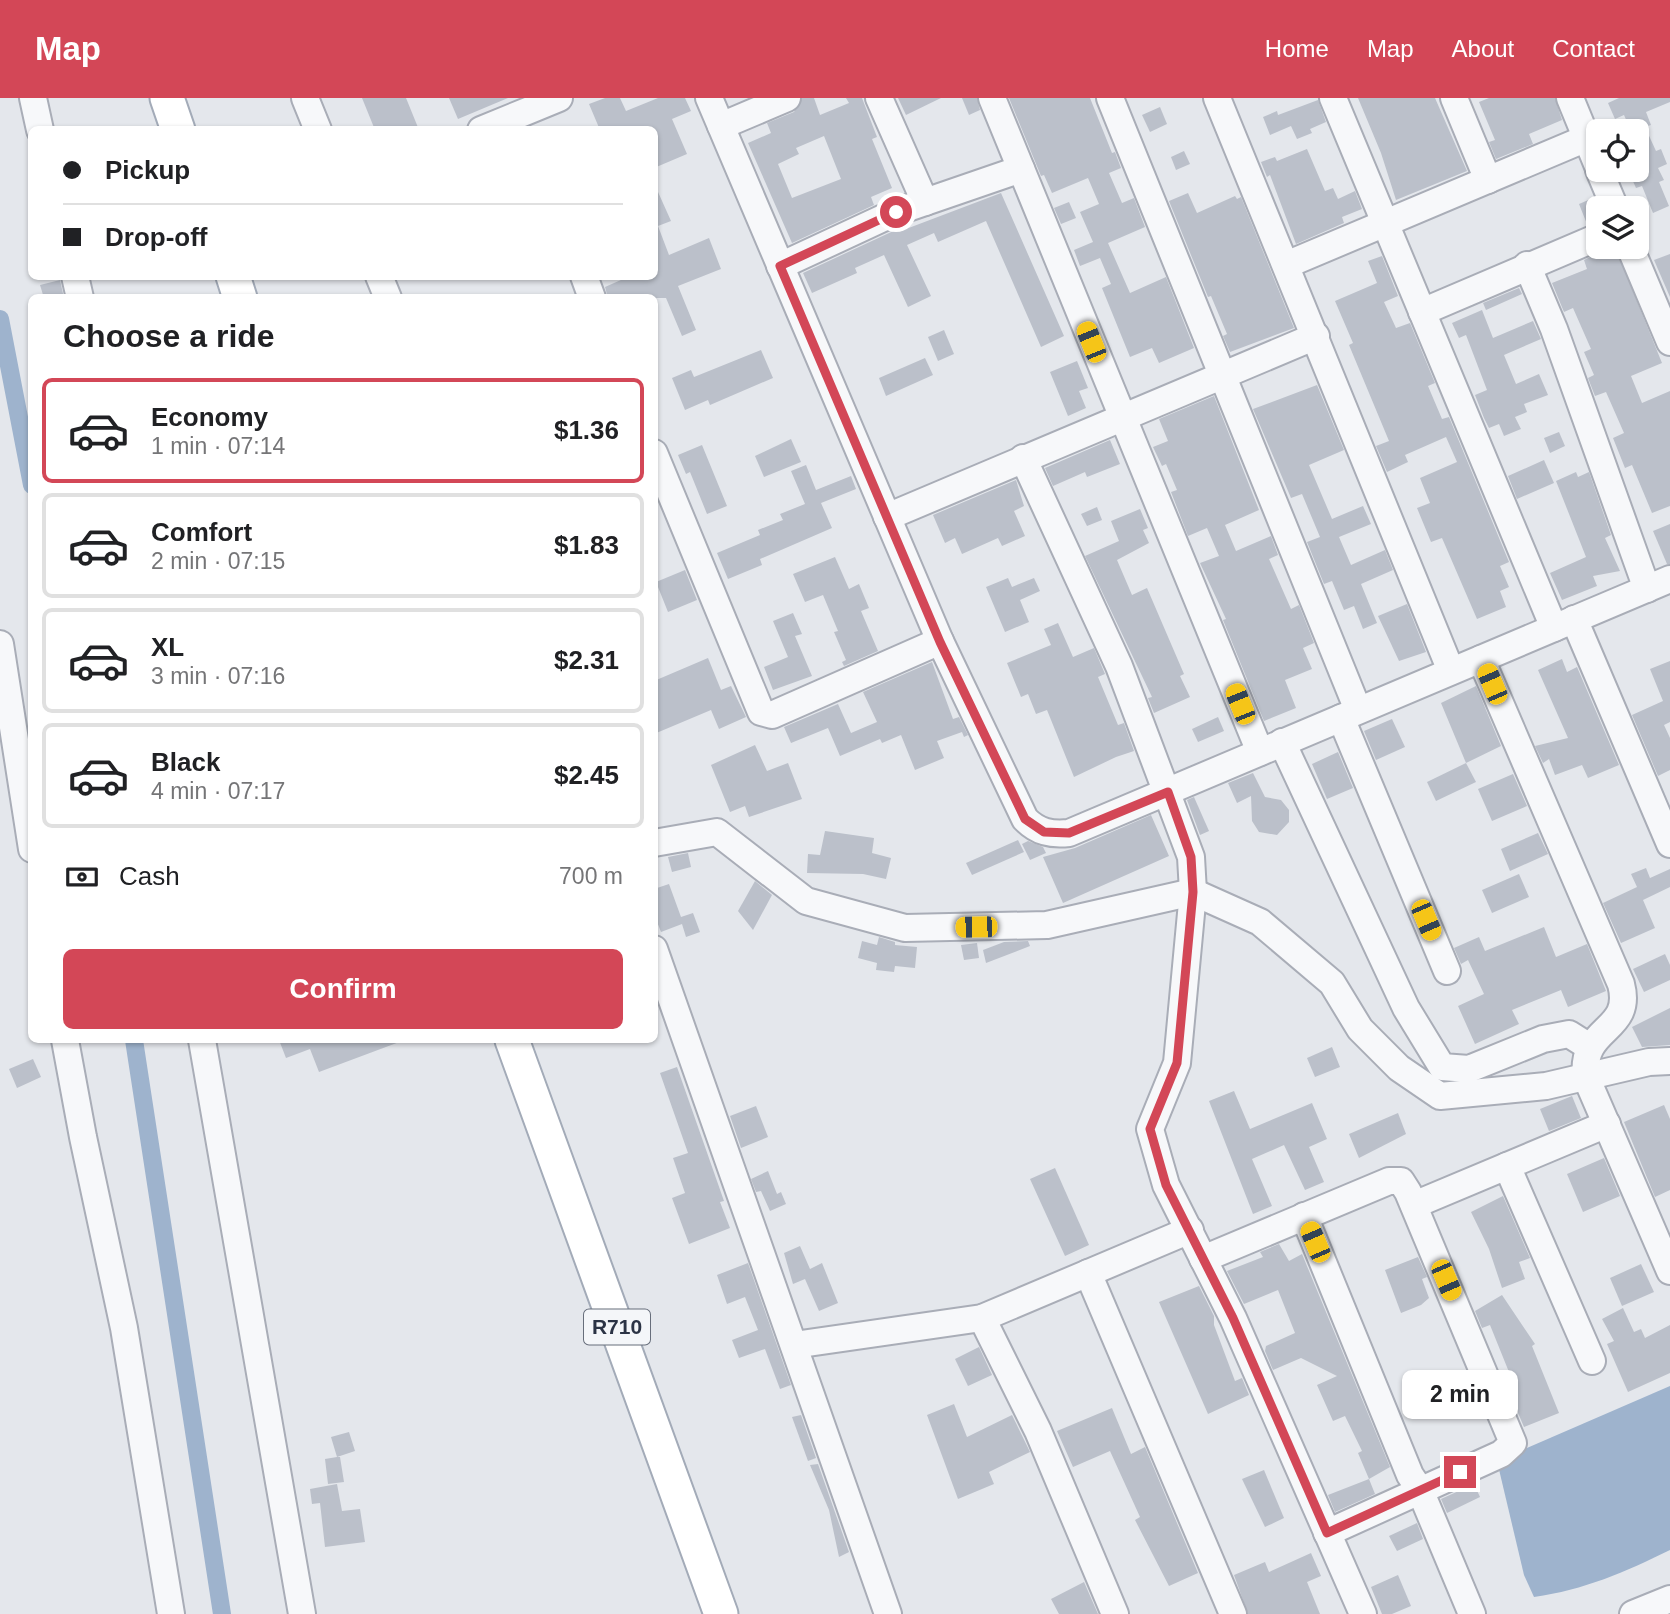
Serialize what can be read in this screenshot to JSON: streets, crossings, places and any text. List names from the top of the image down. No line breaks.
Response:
{"streets":{"main road":["R710"]},"page":{"header":"Map","nav":["Home","Map","About","Contact"],"banner":["Pickup","Drop-off"],"heading":"Choose a ride","list":[{"name":"Economy","note":"1 min · 07:14","value":"$1.36"},{"name":"Comfort","note":"2 min · 07:15","value":"$1.83"},{"name":"XL","note":"3 min · 07:16","value":"$2.31"},{"name":"Black","note":"4 min · 07:17","value":"$2.45"}],"pay":["Cash","700 m"],"buttons":"Confirm","bubble":"2 min"}}
